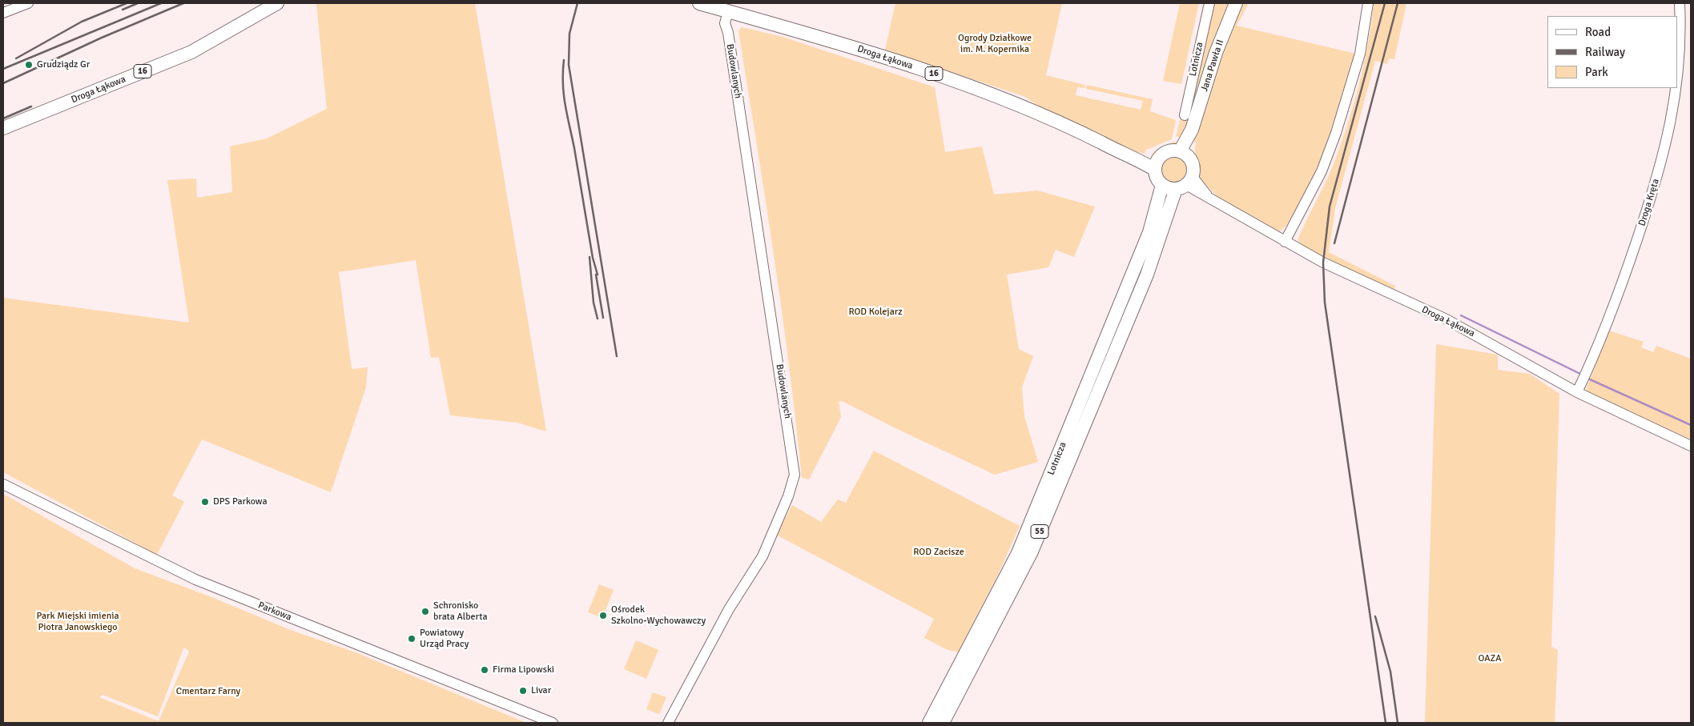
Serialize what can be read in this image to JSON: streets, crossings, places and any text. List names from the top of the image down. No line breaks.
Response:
{"streets":{"main road":["Droga Łąkowa","Lotnicza","Jana Pawła II","16","55"],"street":["Budowlanych","Droga Kręta","Parkowa"]},"crossings":[["Droga Łąkowa","Lotnicza"],["Droga Łąkowa","Jana Pawła II"],["Droga Łąkowa","16"],["Droga Łąkowa","Budowlanych"],["Droga Łąkowa","Droga Kręta"],["Lotnicza","Jana Pawła II"],["Lotnicza","16"],["Jana Pawła II","16"]],"parks":["Ogrody Działkowe im. M. Kopernika","ROD Kolejarz","ROD Zacisze","Park Miejski imienia Piotra Janowskiego","OAZA","Cmentarz Farny"],"places":["Grudziądz Gr","DPS Parkowa","Schronisko brata Alberta","Ośrodek Szkolno-Wychowawczy","Powiatowy Urząd Pracy","Firma Lipowski","Livar"],"legend":["Road","Railway","Park"]}
